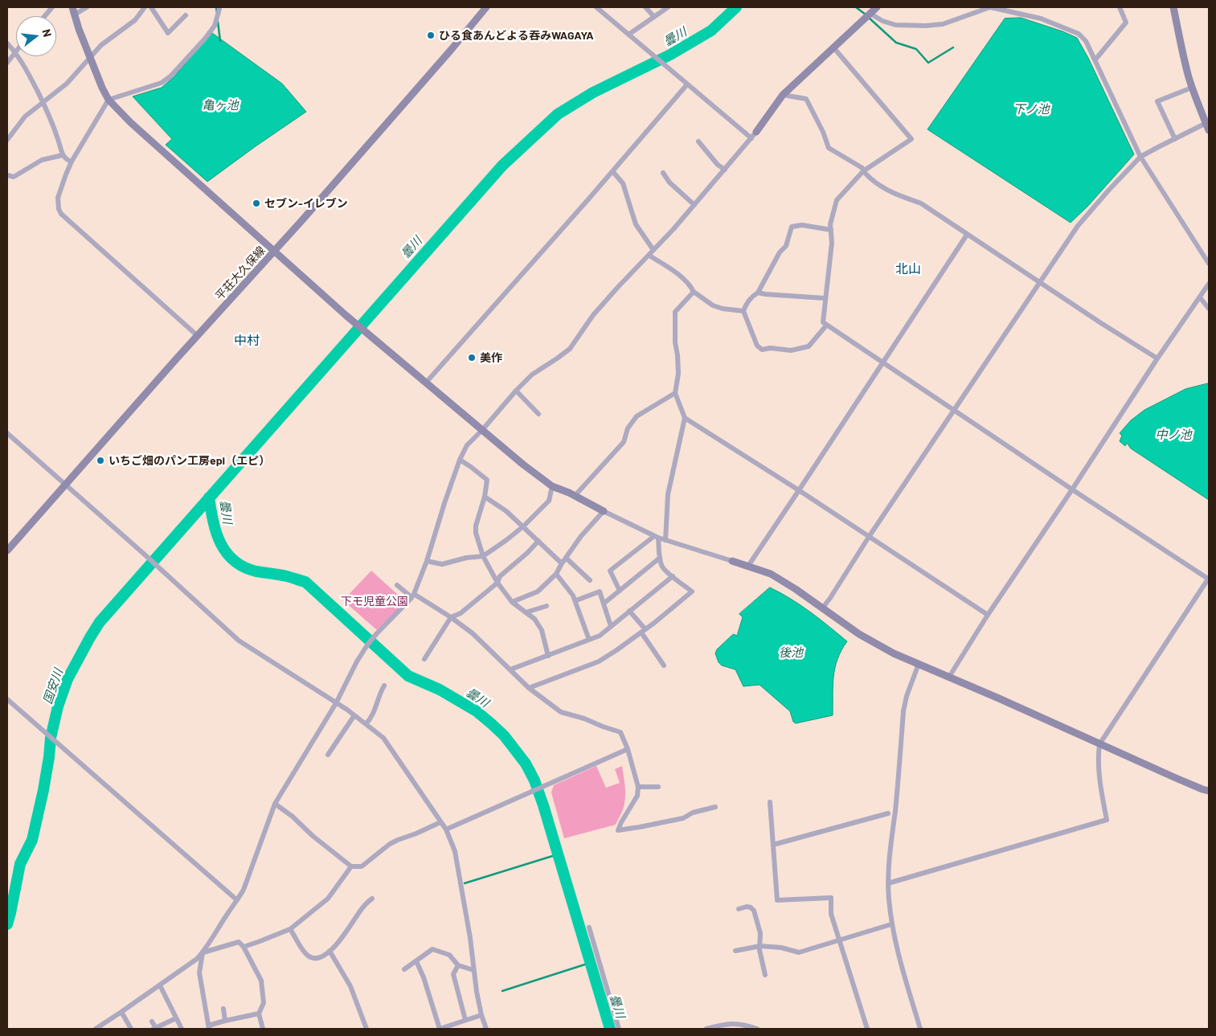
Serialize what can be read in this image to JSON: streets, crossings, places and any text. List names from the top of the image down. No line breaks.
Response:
{"streets":{"street":["平荘大久保線"]},"districts":["北山","中村"],"water":["曇川","亀ヶ池","下ノ池","中ノ池","後池","国安川"],"parks":["下モ児童公園"],"places":["ひる食あんどよる吞みWAGAYA","セブン-イレブン","美作","いちご畑のパン工房epi（エピ）"],"north":"right"}
